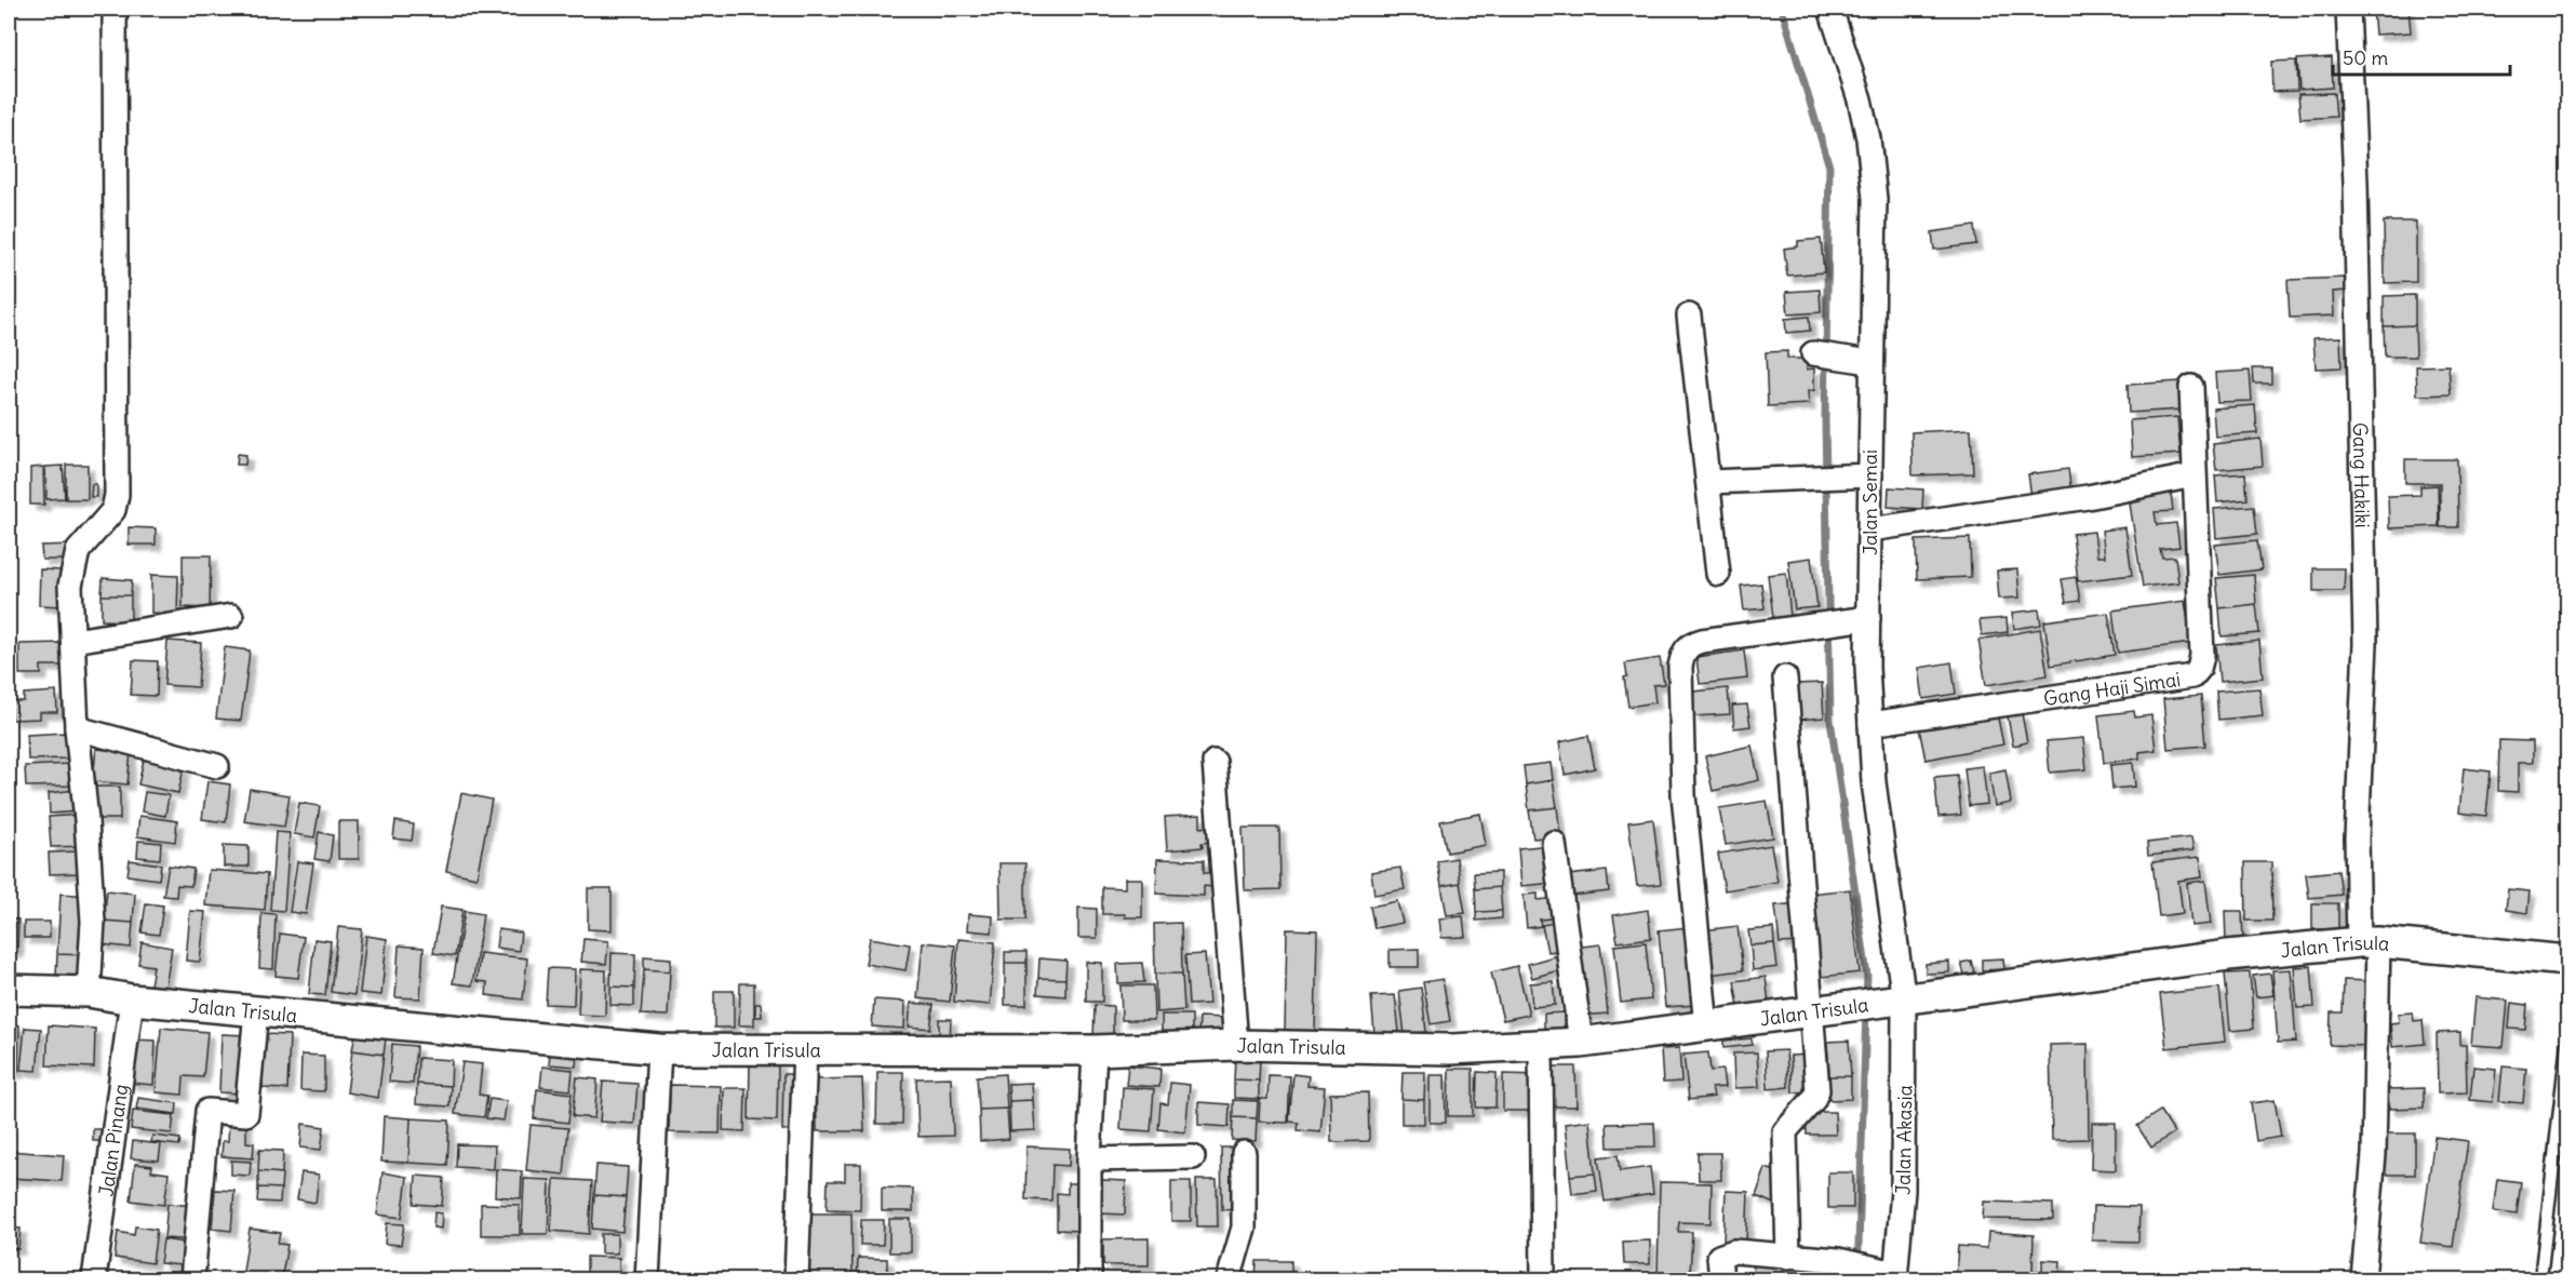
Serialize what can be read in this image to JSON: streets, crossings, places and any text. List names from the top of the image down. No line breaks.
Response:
{"streets":{"street":["Gang Hakiki","Jalan Semai","Gang Haji Simai","Jalan Trisula","Jalan Pinang","Jalan Akasia"]},"crossings":[["Gang Hakiki","Jalan Trisula"],["Jalan Semai","Gang Haji Simai"],["Jalan Semai","Jalan Trisula"],["Jalan Semai","Jalan Akasia"],["Jalan Trisula","Jalan Pinang"],["Jalan Trisula","Jalan Akasia"]],"scale_bar":"50 m"}
